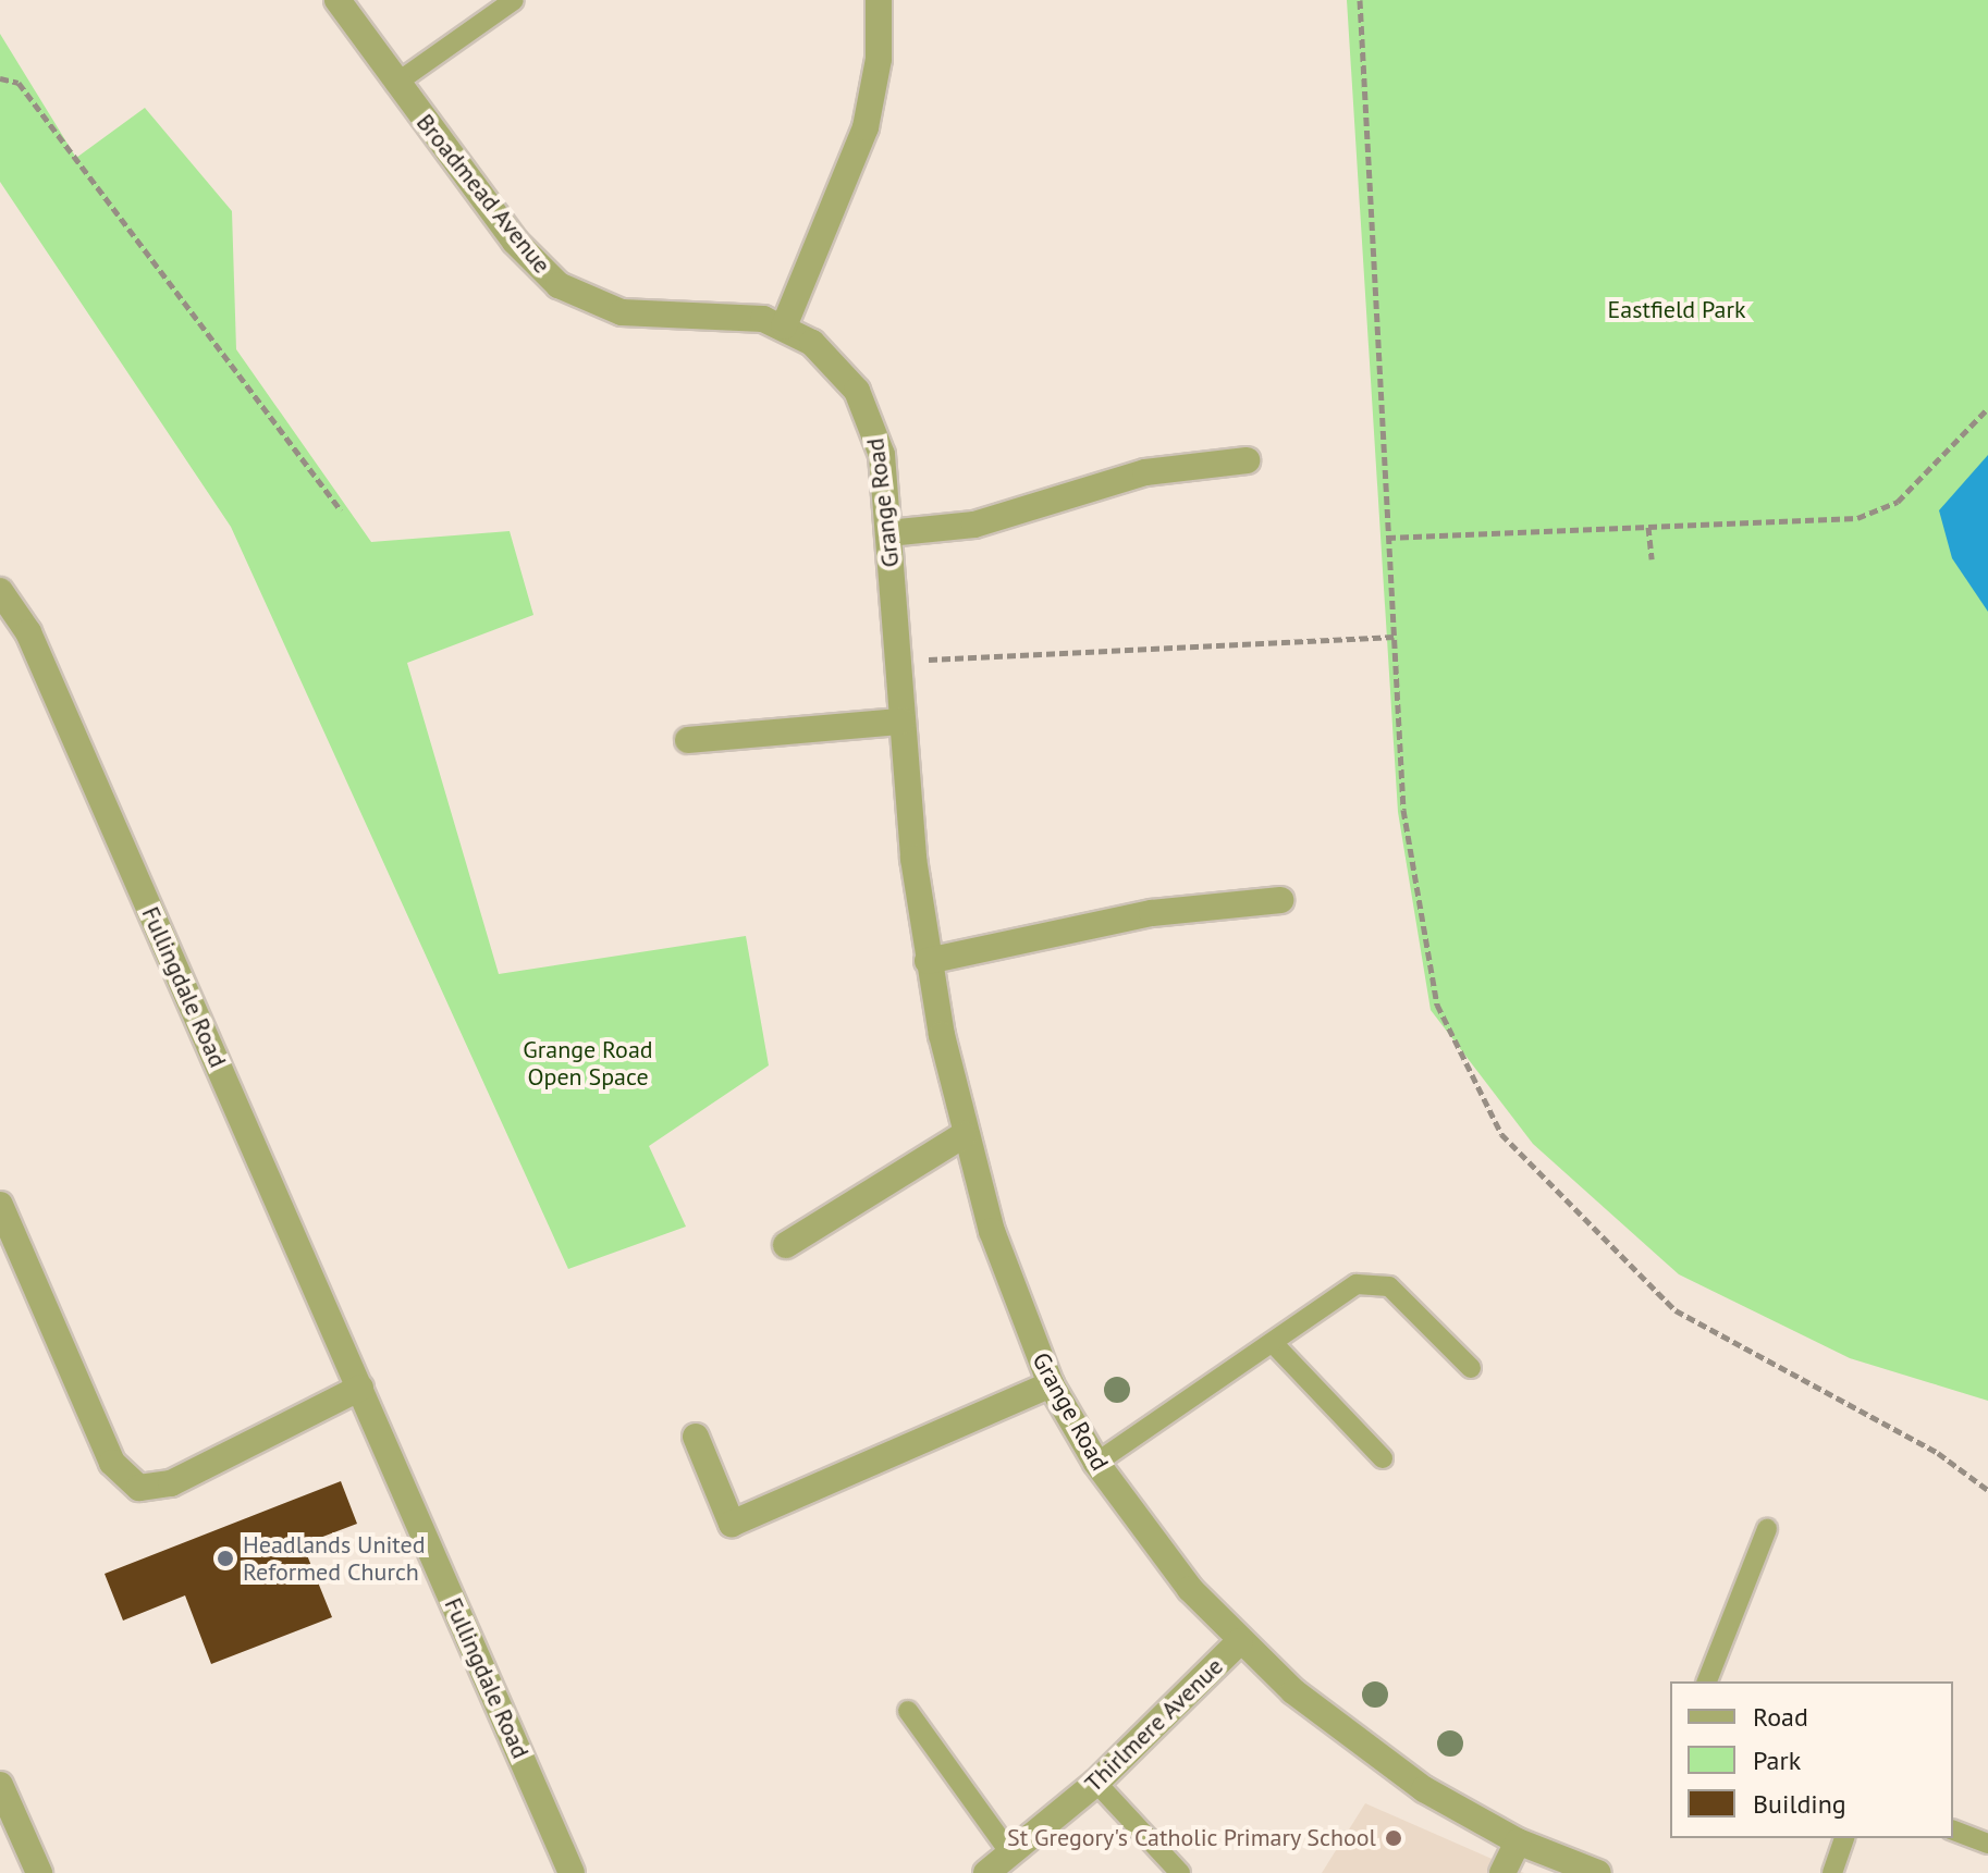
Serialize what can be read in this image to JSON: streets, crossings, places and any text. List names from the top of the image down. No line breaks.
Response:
{"streets":{"street":["Broadmead Avenue","Grange Road","Fullingdale Road","Thirlmere Avenue"]},"crossings":[["Broadmead Avenue","Grange Road"],["Grange Road","Thirlmere Avenue"]],"parks":["Eastfield Park","Grange Road Open Space"],"places":["Headlands United Reformed Church","St Gregory's Catholic Primary School"],"legend":["Road","Park","Building"]}
